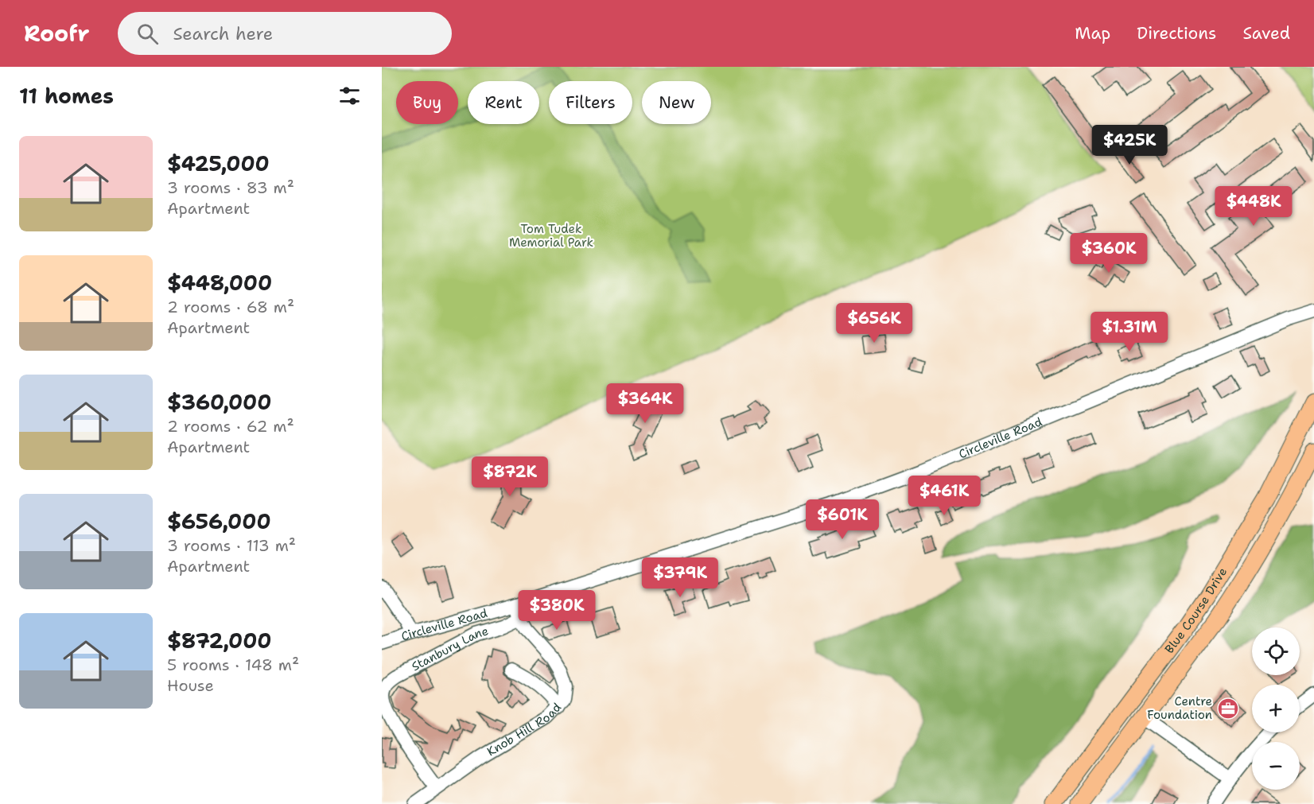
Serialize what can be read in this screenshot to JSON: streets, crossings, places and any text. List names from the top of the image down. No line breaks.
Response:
{"streets":{"main road":["Blue Course Drive"],"street":["Circleville Road","Stanbury Lane","Knob Hill Road"]},"crossings":[["Circleville Road","Knob Hill Road"],["Stanbury Lane","Knob Hill Road"]],"parks":["Tom Tudek Memorial Park"],"places":{"office":["Centre Foundation"]},"page":{"header":"Roofr","search":"Search here","nav":["Map","Directions","Saved"],"heading":"11 homes","chip":["Buy","Rent","Filters","New"],"list":[{"name":"$425,000","note":"3 rooms · 83 m² · Apartment"},{"name":"$448,000","note":"2 rooms · 68 m² · Apartment"},{"name":"$360,000","note":"2 rooms · 62 m² · Apartment"},{"name":"$656,000","note":"3 rooms · 113 m² · Apartment"},{"name":"$872,000","note":"5 rooms · 148 m² · House"}],"price":["$425K","$448K","$360K","$656K","$1.31M","$364K","$872K","$461K","$601K","$379K","$380K"],"map_buttons":["+","−"]}}
